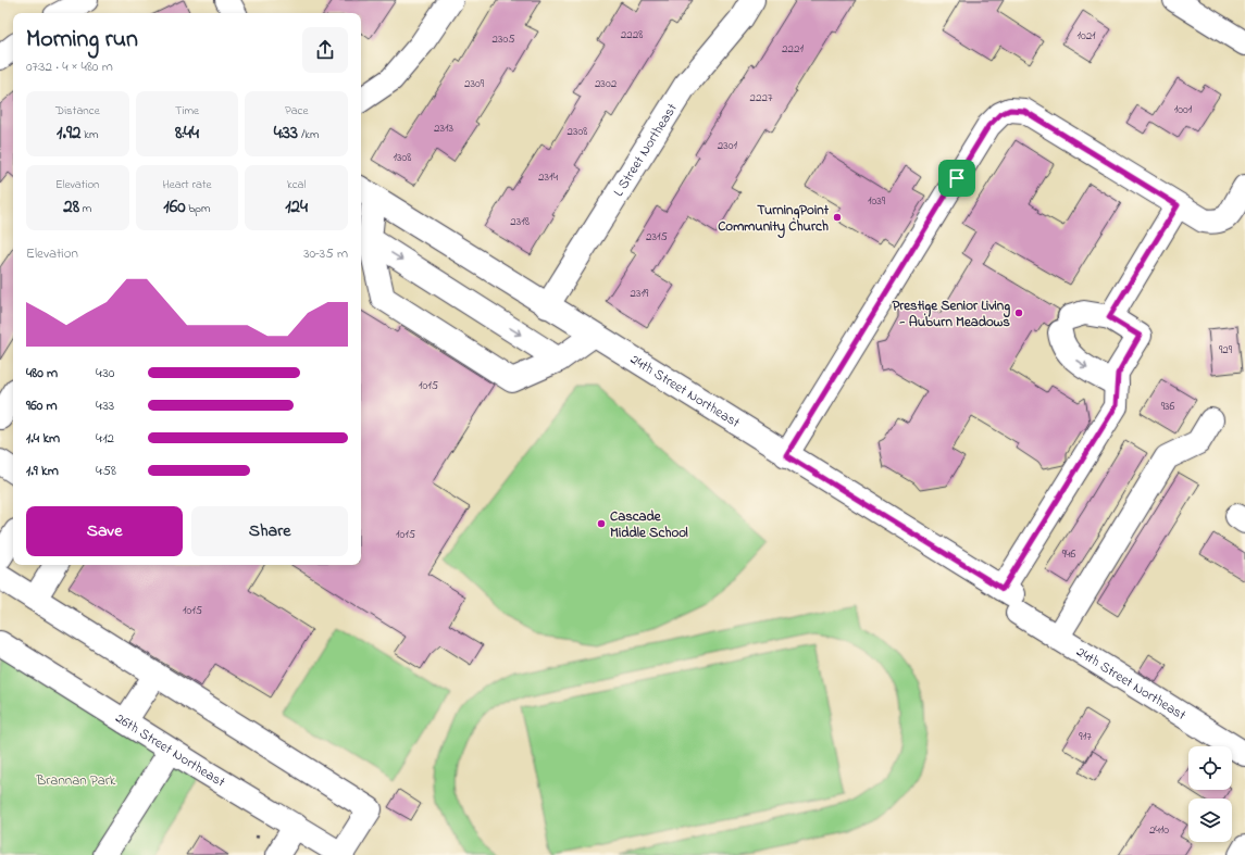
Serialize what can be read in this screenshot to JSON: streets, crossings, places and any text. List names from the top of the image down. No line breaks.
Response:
{"streets":{"street":["L Street Northeast","24th Street Northeast","26th Street Northeast"]},"crossings":[["L Street Northeast","24th Street Northeast"]],"parks":["Brannan Park"],"places":["TurningPoint Community Church","Prestige Senior Living - Auburn Meadows","Cascade Middle School"],"house_numbers":["2228","1021","2305","2221","2309","2302","2227","1001","2313","2308","2301","1308","2314","1039","2318","2315","2319","929","1015","936","1015","946","1015","917","2410"],"page":{"heading":["Morning run","07:32 · 4 × 480 m"],"stats":[["Distance","1.92 km"],["Time","8:44"],["Pace","4:33 /km"],["Elevation","28 m"],["Heart rate","160 bpm"],["kcal","124"]],"chart":["Elevation","30–35 m"],"list":[{"name":"480 m","note":"4:30"},{"name":"960 m","note":"4:33"},{"name":"1.4 km","note":"4:12"},{"name":"1.9 km","note":"4:58"}],"buttons":["Save","Share"]}}
